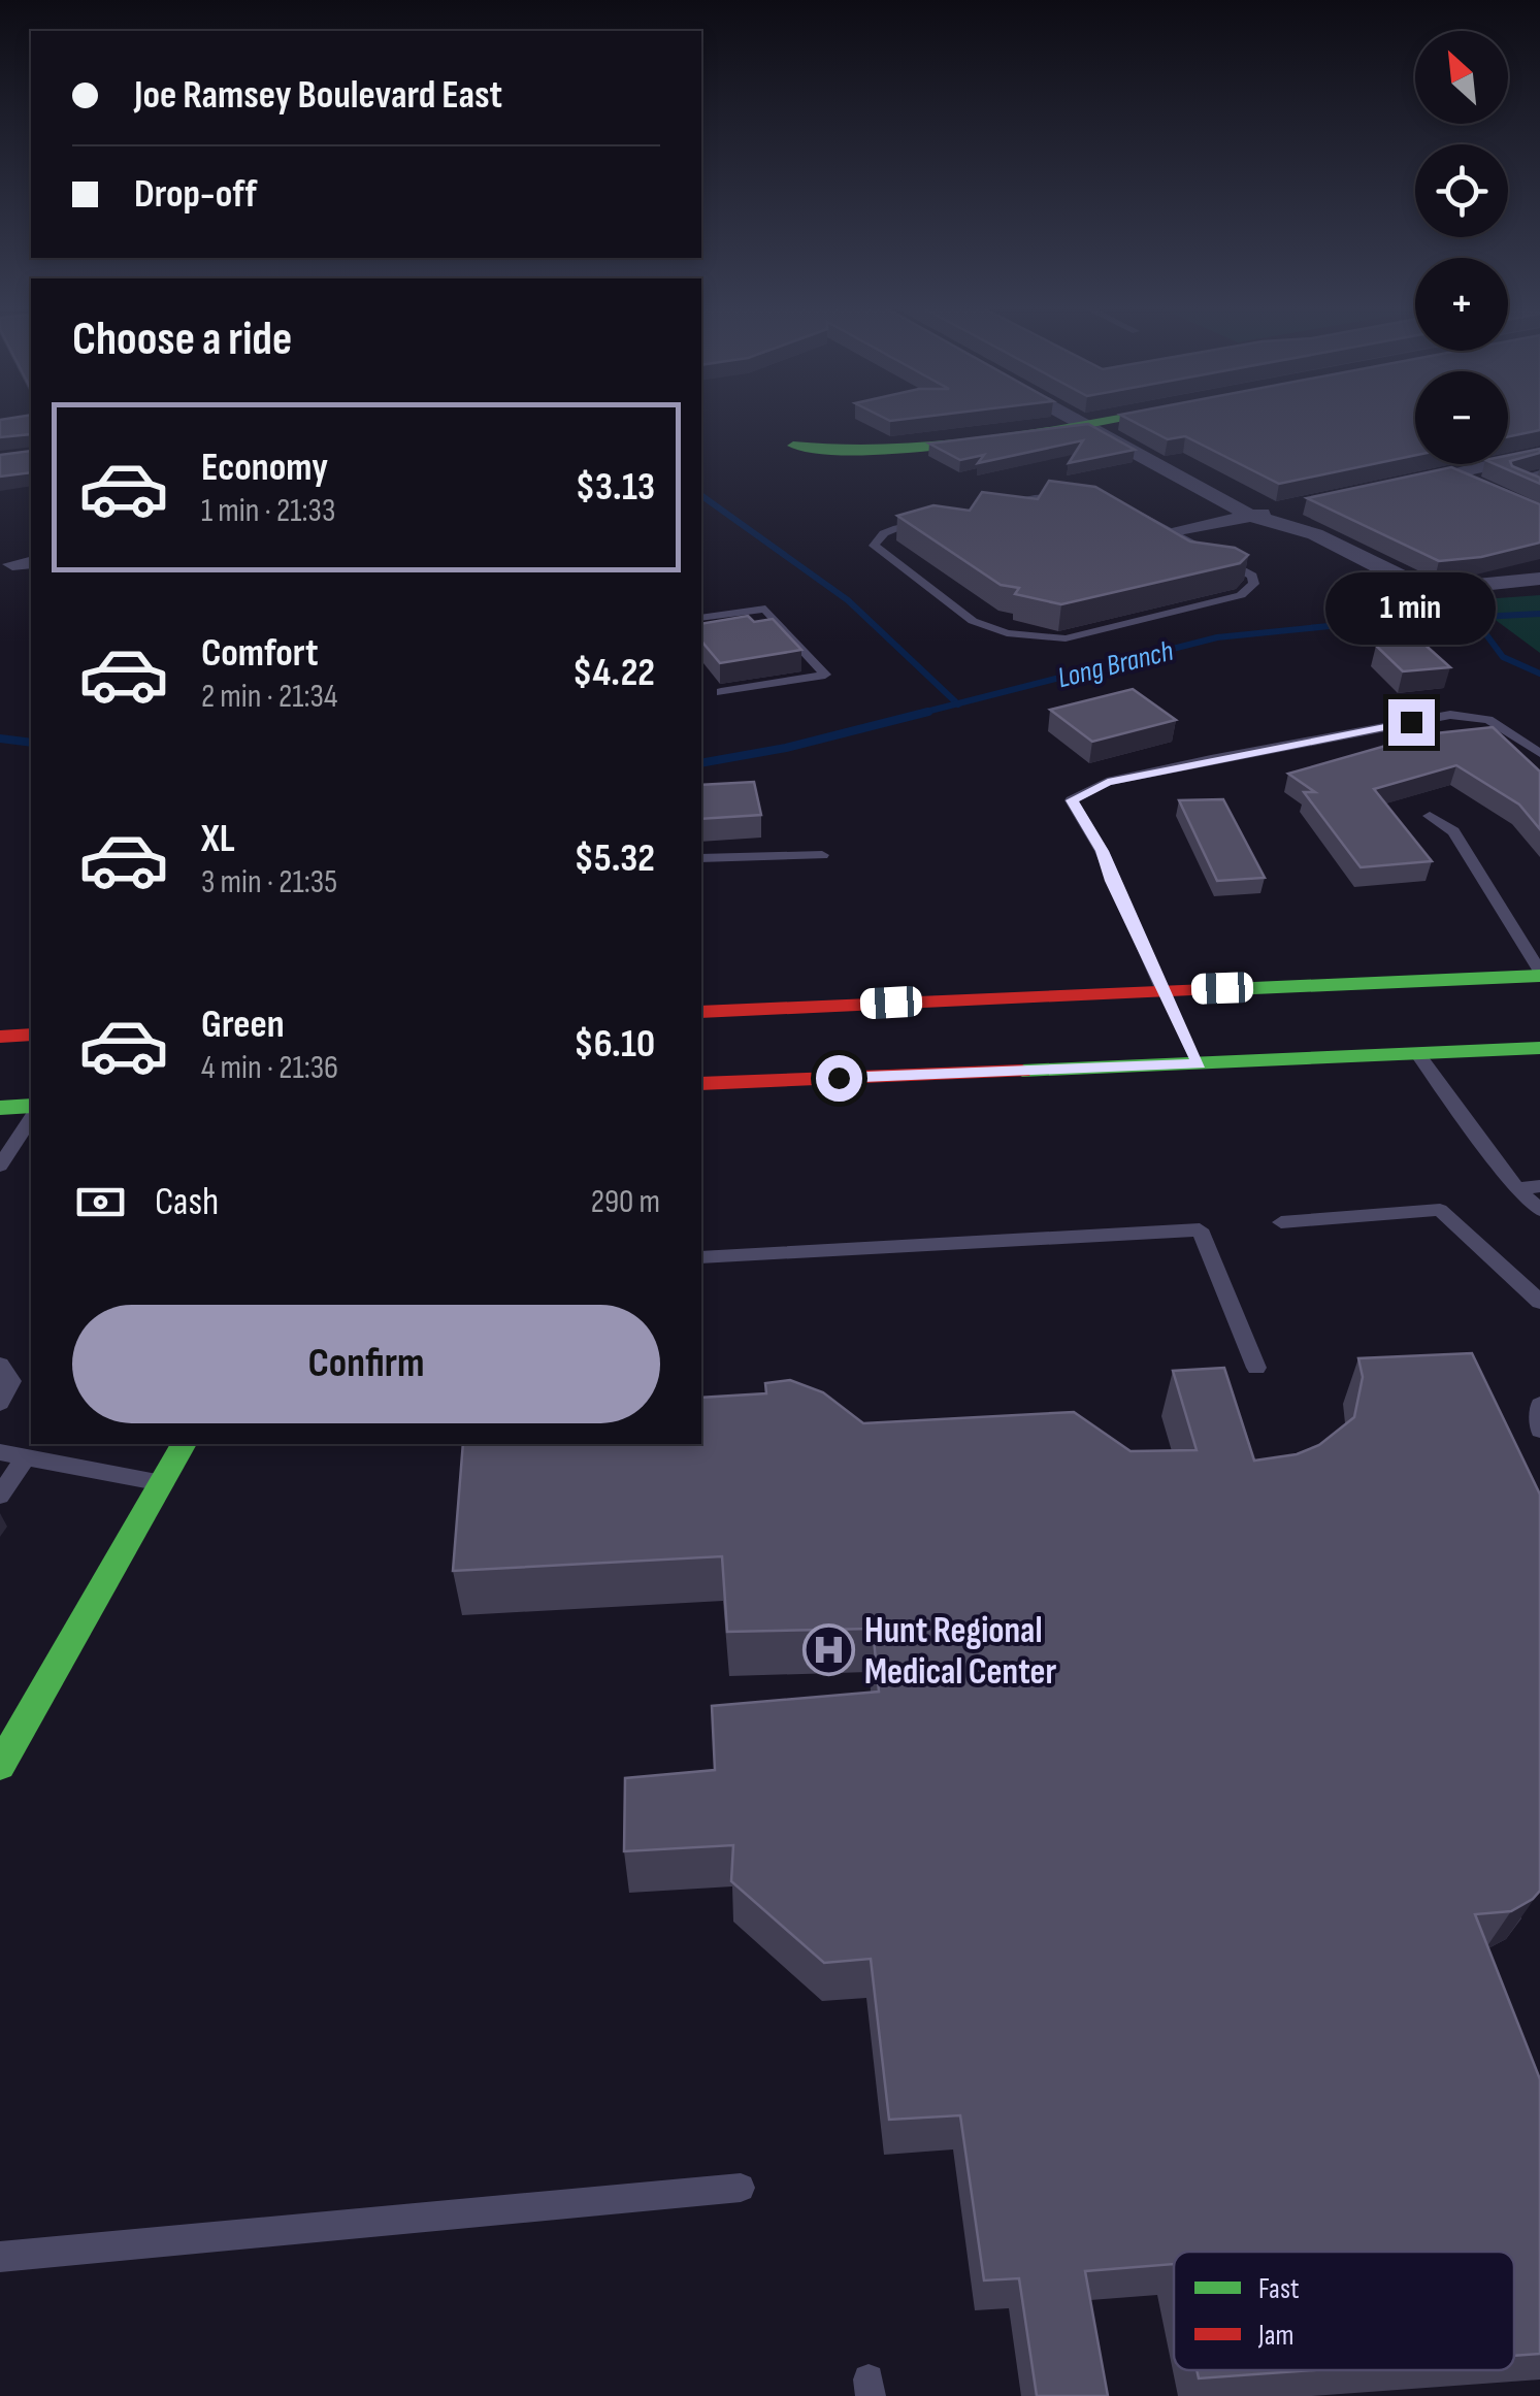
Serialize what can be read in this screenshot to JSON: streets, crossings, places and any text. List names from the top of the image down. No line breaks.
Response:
{"water":["Long Branch"],"places":{"hospital":["Hunt Regional Medical Center"]},"legend":["Fast","Jam"],"north":"top left","page":{"map_buttons":["+","−"],"banner":["Joe Ramsey Boulevard East","Drop-off"],"heading":"Choose a ride","list":[{"name":"Economy","note":"1 min · 21:33","value":"$3.13"},{"name":"Comfort","note":"2 min · 21:34","value":"$4.22"},{"name":"XL","note":"3 min · 21:35","value":"$5.32"},{"name":"Green","note":"4 min · 21:36","value":"$6.10"}],"bubble":"1 min","pay":["Cash","290 m"],"buttons":"Confirm"}}
